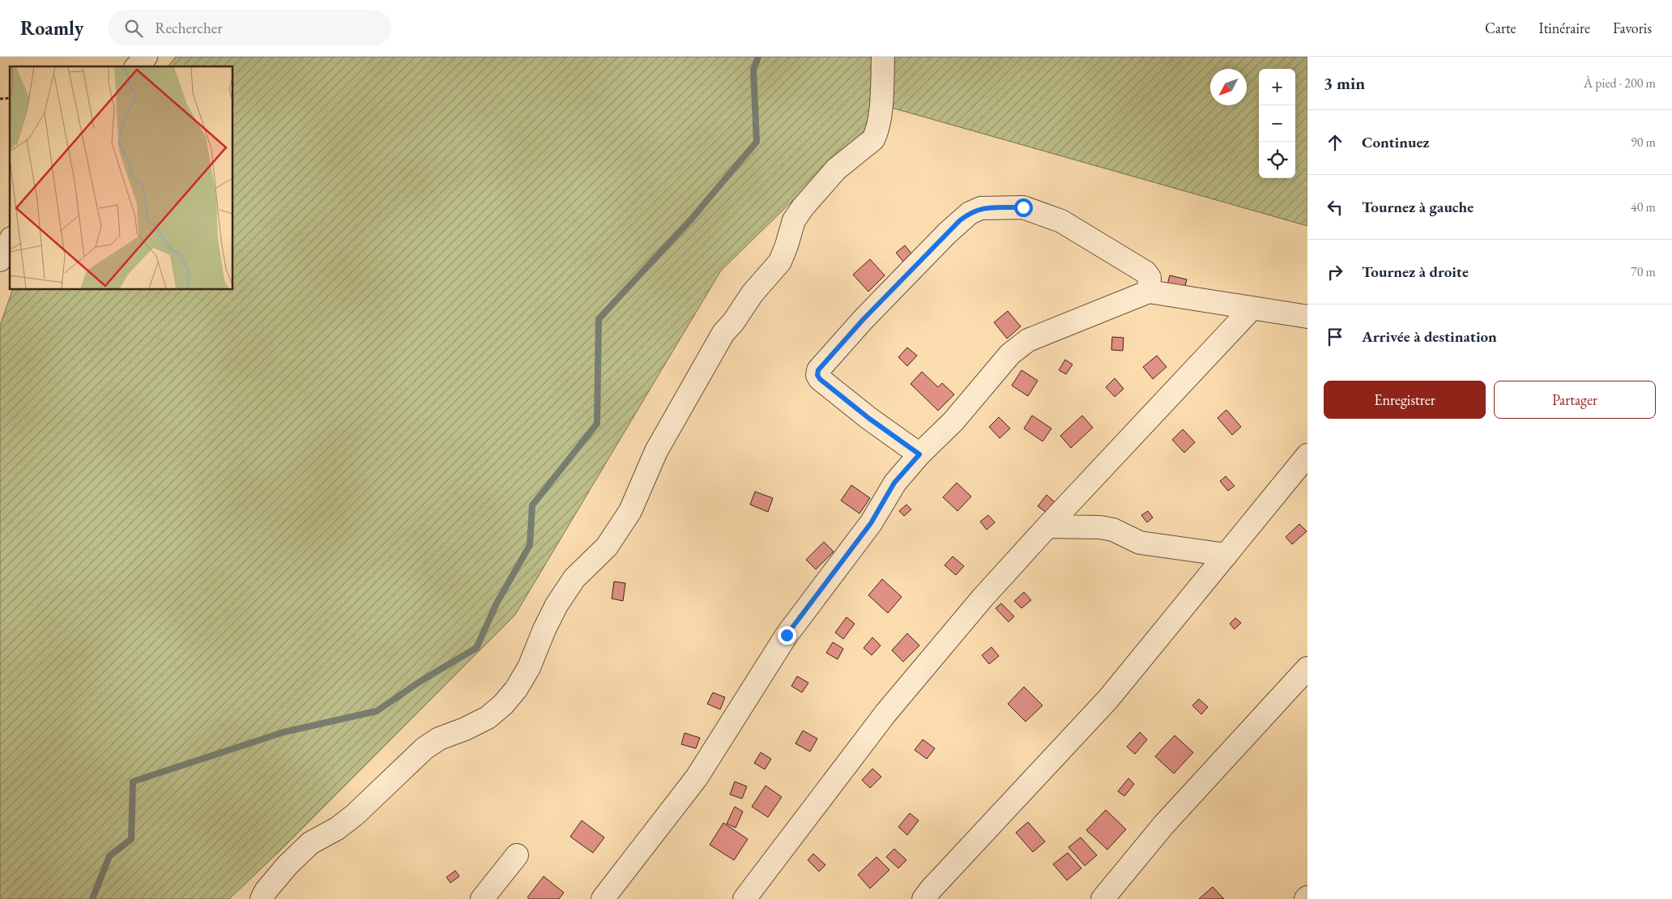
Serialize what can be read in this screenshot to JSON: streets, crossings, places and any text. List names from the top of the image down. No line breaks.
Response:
{"north":"bottom left","page":{"header":"Roamly","search":"Rechercher","nav":["Carte","Itinéraire","Favoris"],"heading":["3 min","À pied · 200 m"],"map_buttons":["+","−"],"list":[["Continuez","90 m"],["Tournez à gauche","40 m"],["Tournez à droite","70 m"],"Arrivée à destination"],"buttons":["Enregistrer","Partager"]}}
